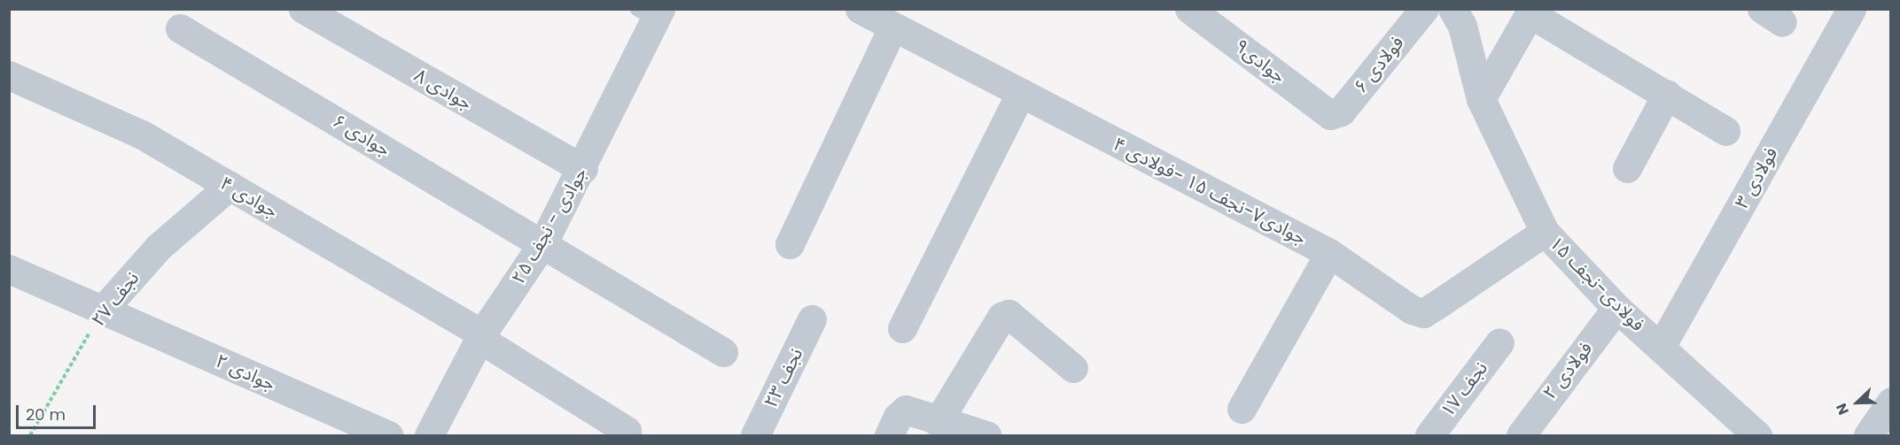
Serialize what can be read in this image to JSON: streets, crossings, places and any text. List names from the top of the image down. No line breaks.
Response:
{"streets":{"street":["جوادی۹","فولادی ۶","جوادی ۸","جوادی ۶","فولادی ۳","جوادی۷-نجف ۱۵ -فولادی ۴","جوادی ۴","جوادی - نجف ۲۵","فولادی-نجف ۱۵","نجف ۲۷","فولادی ۲","جوادی ۲","نجف ۲۳","نجف ۱۷"]},"crossings":[["جوادی۹","فولادی ۶"],["جوادی ۸","جوادی - نجف ۲۵"],["جوادی ۶","جوادی - نجف ۲۵"],["فولادی ۳","فولادی-نجف ۱۵"],["جوادی۷-نجف ۱۵ -فولادی ۴","فولادی-نجف ۱۵"],["جوادی ۴","جوادی - نجف ۲۵"],["جوادی ۴","نجف ۲۷"],["فولادی-نجف ۱۵","فولادی ۲"],["نجف ۲۷","جوادی ۲"]],"scale_bar":"20 m","north":"bottom left"}
